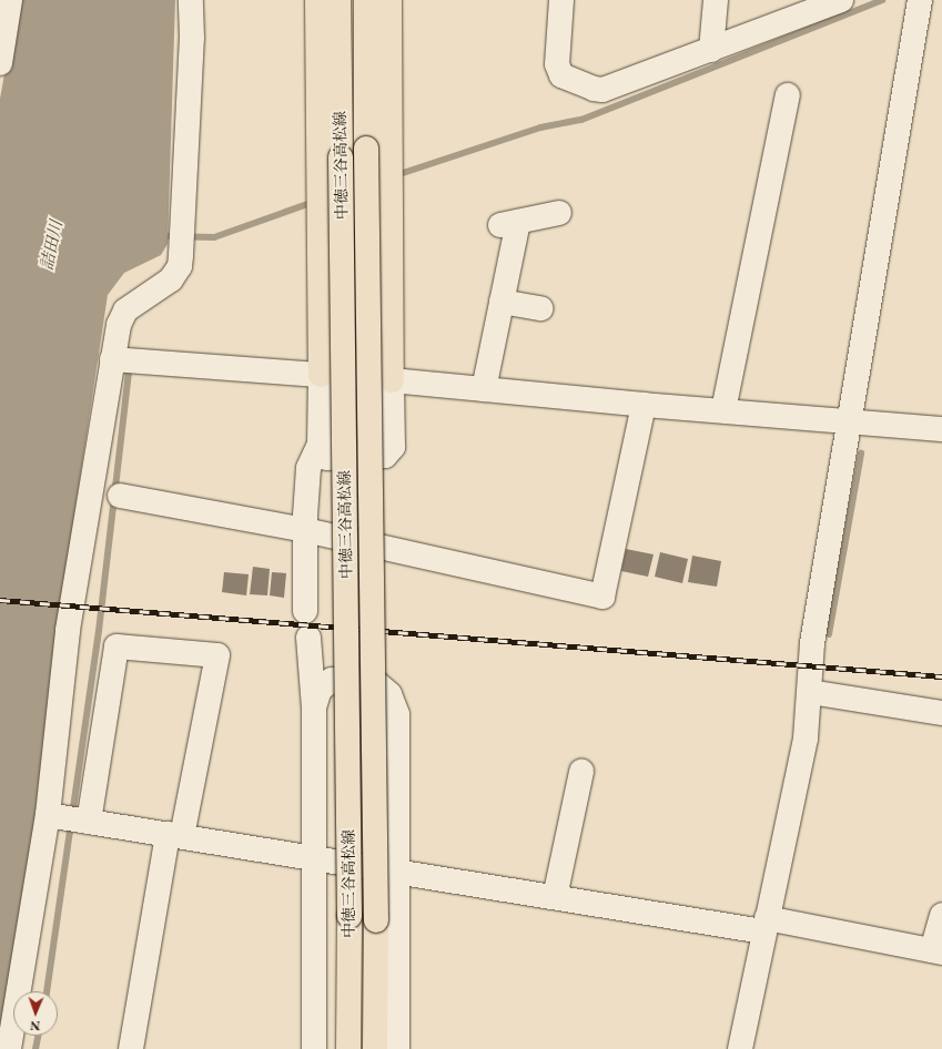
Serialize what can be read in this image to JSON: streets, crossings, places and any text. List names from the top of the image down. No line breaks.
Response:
{"streets":{"main road":["中徳三谷高松線"]},"water":["詰田川"],"north":"bottom"}
